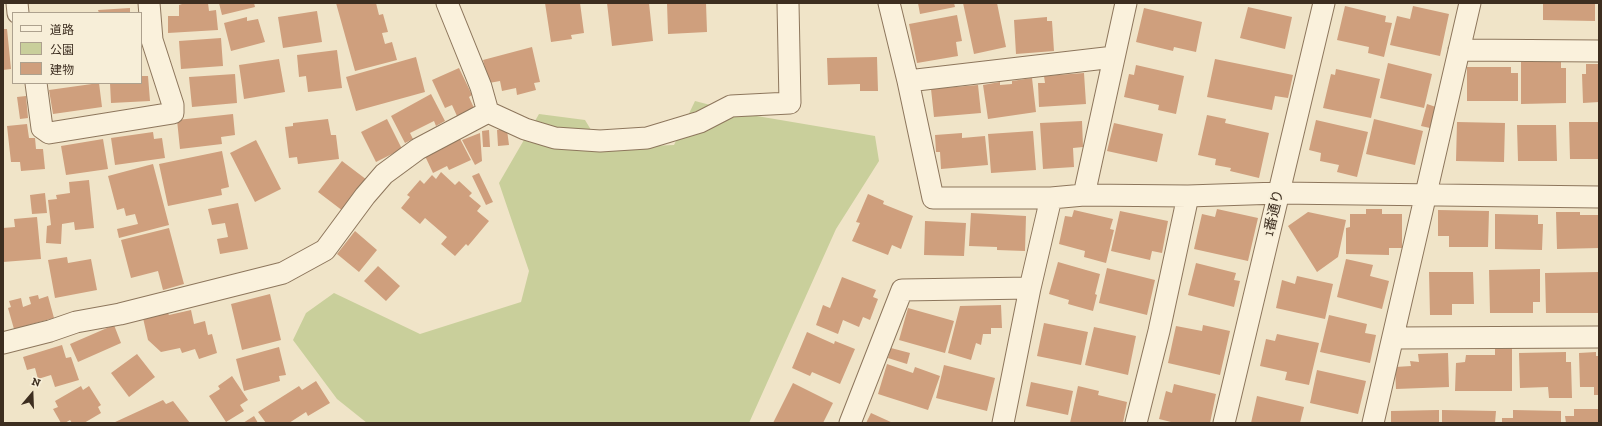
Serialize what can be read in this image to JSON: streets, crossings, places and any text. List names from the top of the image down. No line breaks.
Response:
{"streets":{"street":["1番通り"]},"legend":["道路","公園","建物"],"north":"top"}
